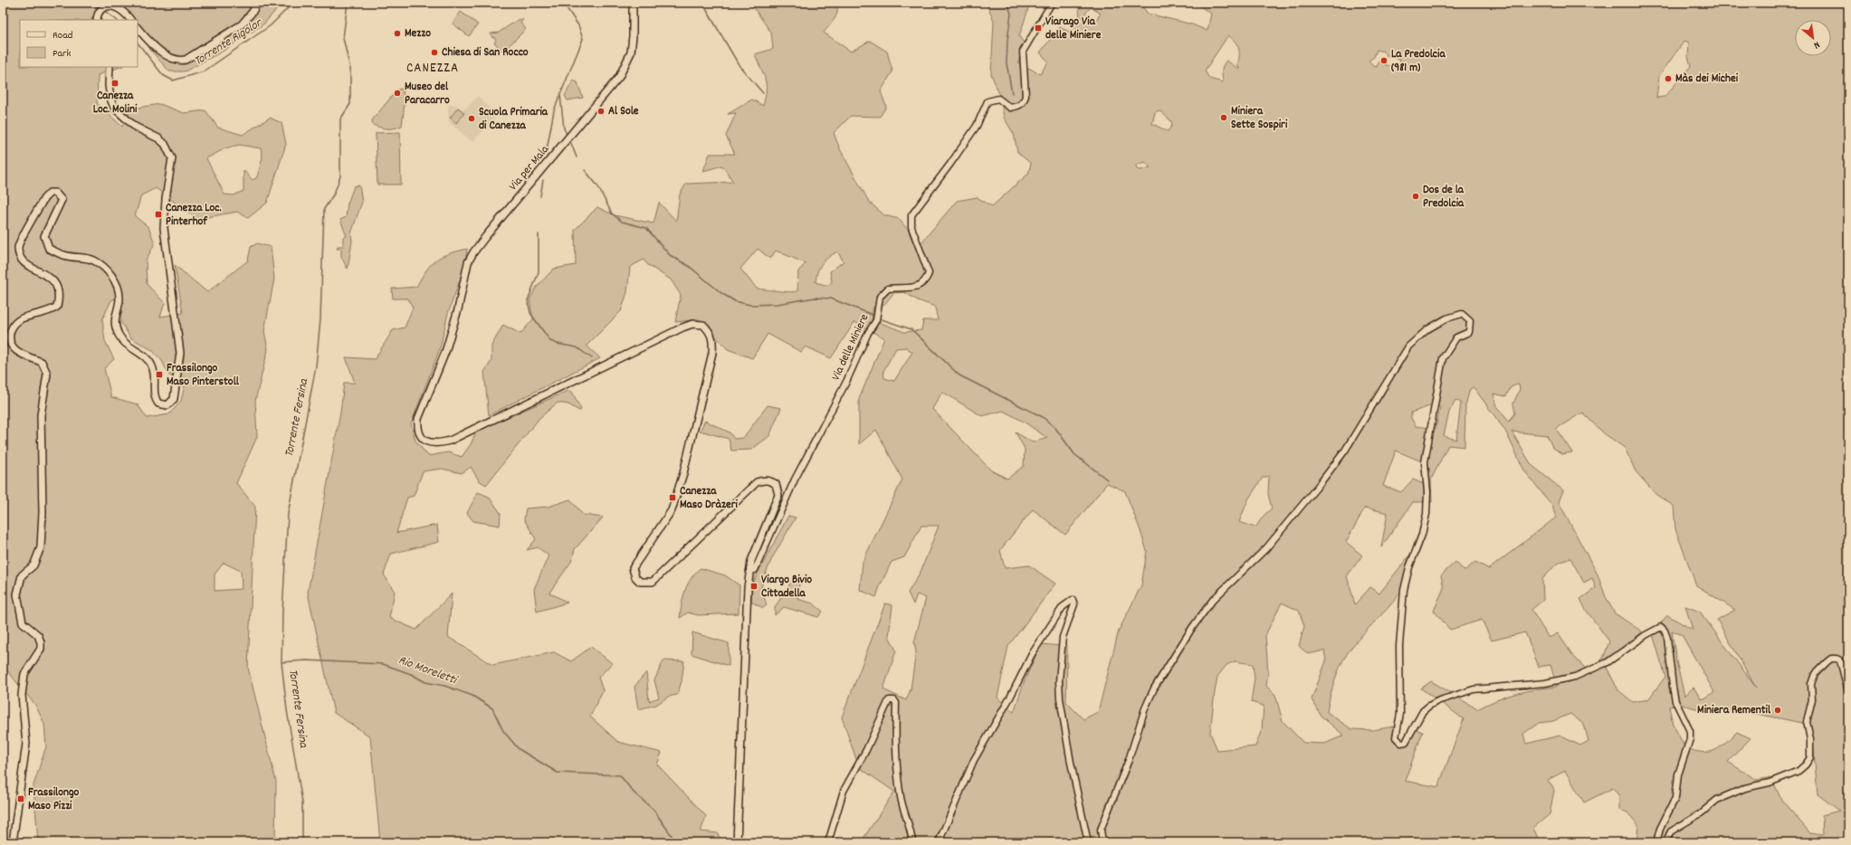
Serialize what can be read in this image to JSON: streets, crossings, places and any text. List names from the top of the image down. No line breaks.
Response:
{"streets":{"main road":["Via per Mala"],"street":["Via delle Miniere"]},"crossings":[["Via per Mala","Via delle Miniere"]],"districts":["CANEZZA"],"water":["Torrente Rigolor","Torrente Fersina","Rio Moreletti"],"places":{"transit":["Viarago Via delle Miniere","Canezza Loc. Molini","Canezza Loc. Pinterhof","Frassilongo Maso Pinterstoll","Canezza Maso Dràzeri","Viargo Bivio Cittadella","Frassilongo Maso Pizzi"],"other":["Mezzo","Chiesa di San Rocco","La Predolcia (981 m)","Màs dei Michei","Museo del Paracarro","Al Sole","Miniera Sette Sospiri","Scuola Primaria di Canezza","Dos de la Predolcia","Miniera Rementil"]},"legend":["Road","Park"],"north":"bottom right"}
